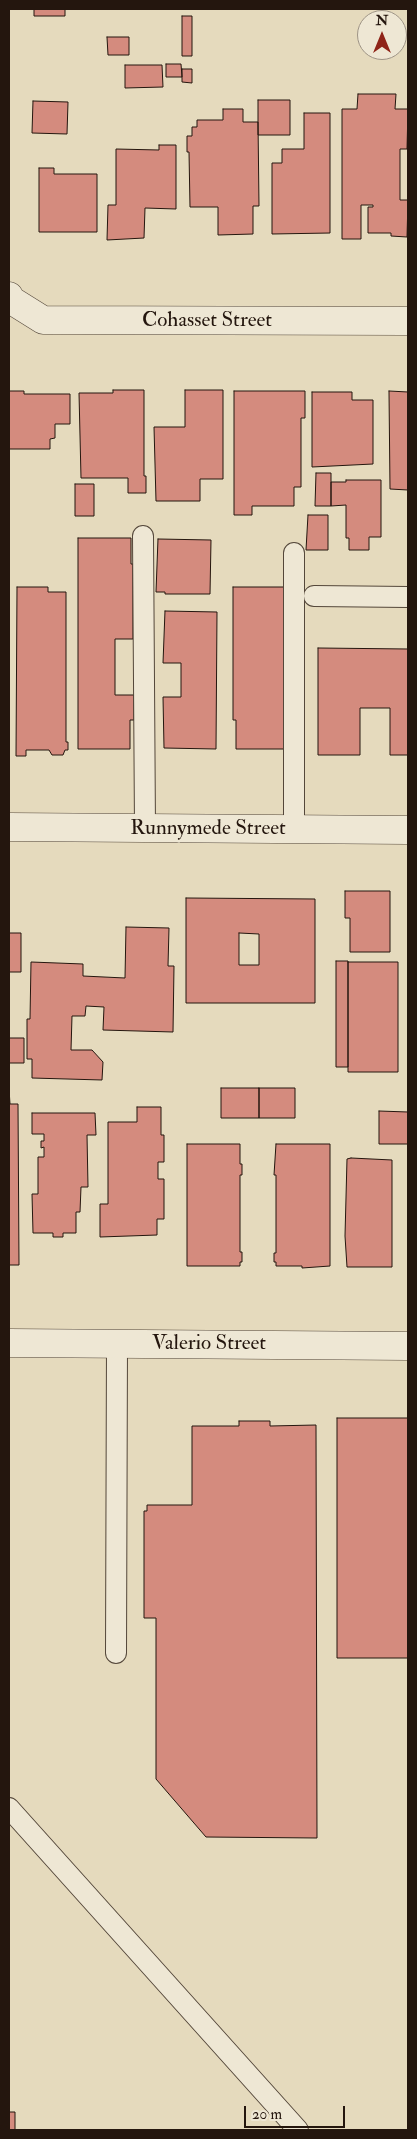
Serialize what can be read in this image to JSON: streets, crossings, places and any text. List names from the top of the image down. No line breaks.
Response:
{"streets":{"street":["Cohasset Street","Runnymede Street","Valerio Street"]},"scale_bar":"20 m","north":"top"}
